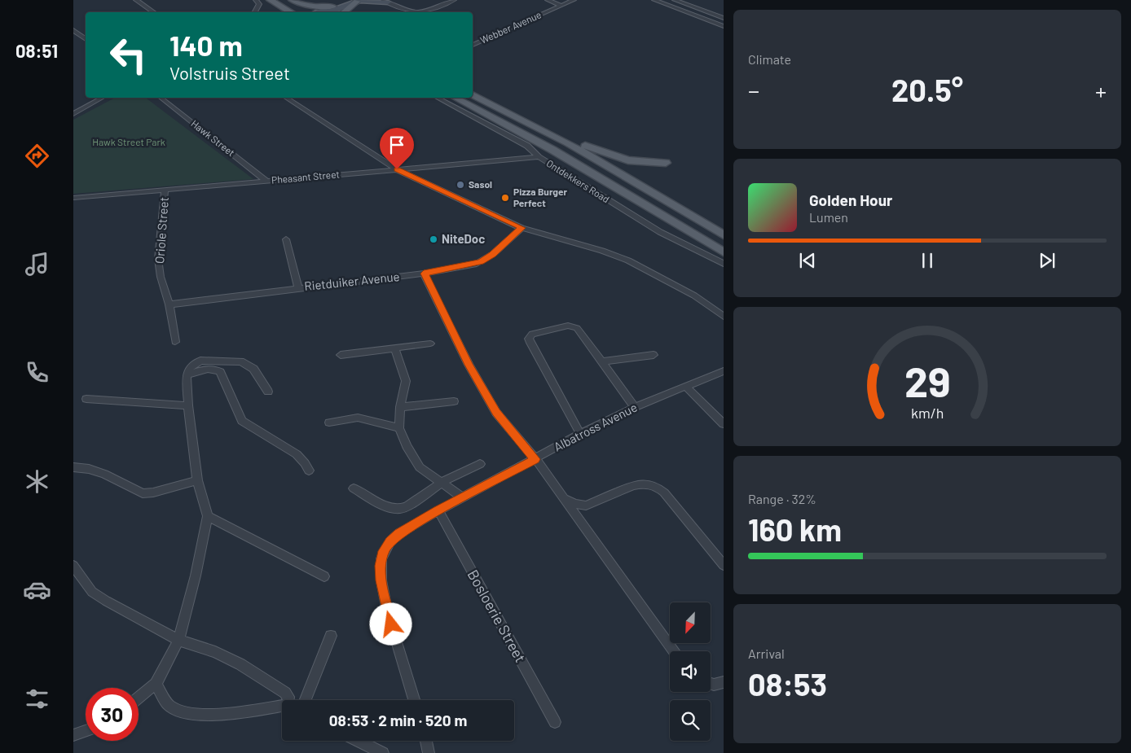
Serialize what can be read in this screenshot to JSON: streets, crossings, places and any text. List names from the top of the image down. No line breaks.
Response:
{"streets":{"main road":["Ontdekkers Road"],"street":["Webber Avenue","Hawk Street","Pheasant Street","Oriole Street","Rietduiker Avenue","Albatross Avenue","Bosloerie Street"]},"crossings":[["Hawk Street","Pheasant Street"],["Pheasant Street","Ontdekkers Road"],["Pheasant Street","Oriole Street"],["Oriole Street","Rietduiker Avenue"],["Albatross Avenue","Bosloerie Street"]],"parks":["Hawk Street Park"],"places":["Sasol","Pizza Burger Perfect","NiteDoc"],"north":"bottom left","page":{"tabs":"08:51","tile":["Climate",["Range · 32%","160 km"],["Arrival","08:53"]],"turn":["140 m","Volstruis Street"],"heat":["−","20.5°","+"],"song":["Golden Hour","Lumen"],"limit":"30","trip":"08:53 · 2 min · 520 m","gauge":["29","km/h"]}}
